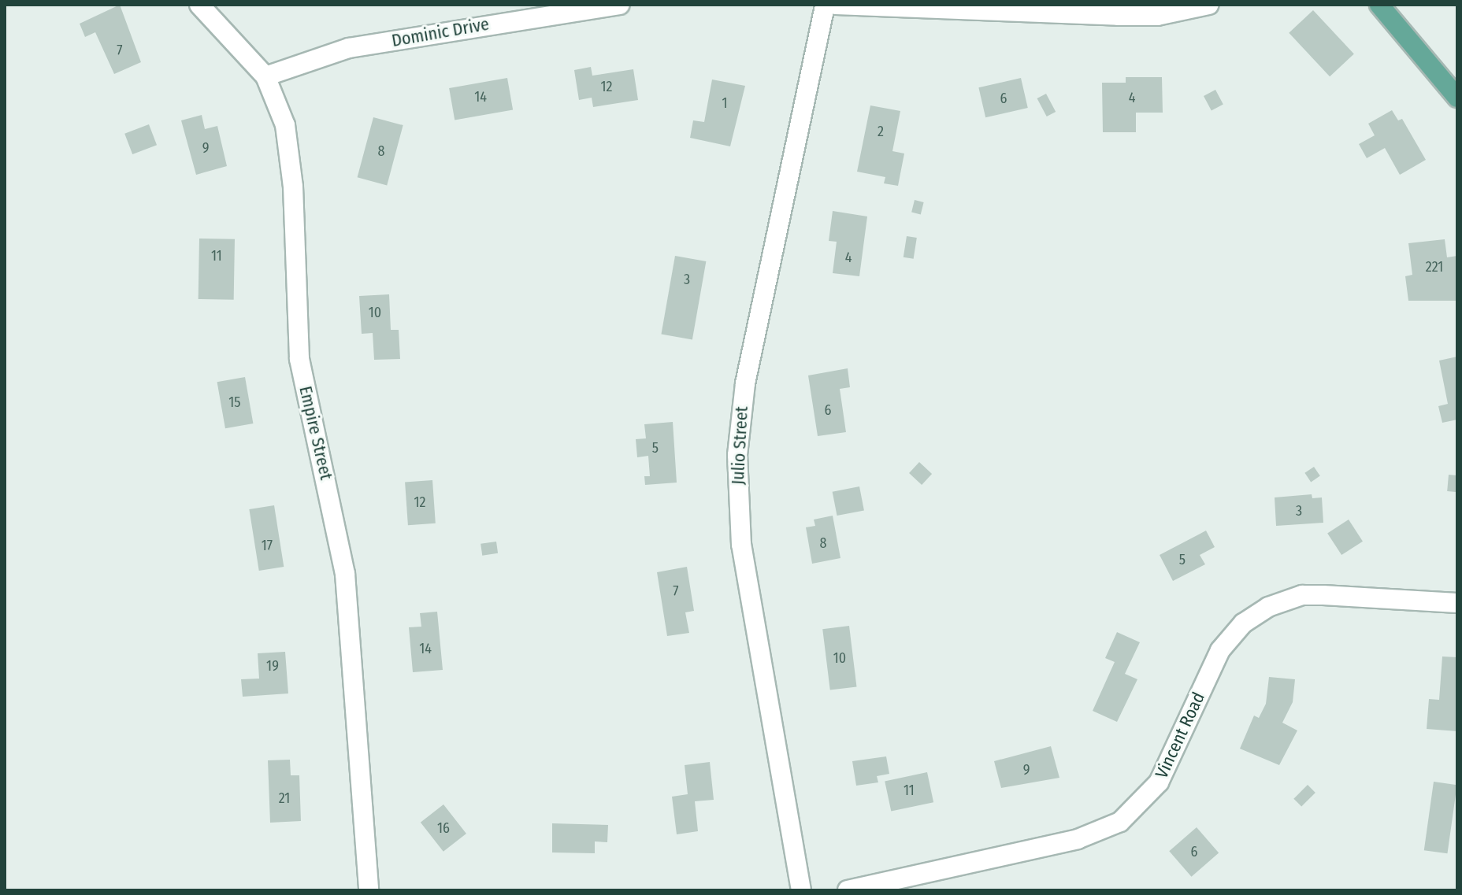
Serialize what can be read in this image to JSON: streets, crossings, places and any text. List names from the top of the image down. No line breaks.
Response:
{"streets":{"street":["Dominic Drive","Empire Street","Julio Street","Vincent Road"]},"crossings":[["Dominic Drive","Empire Street"]],"house_numbers":["7","12","14","4","6","1","2","9","8","11","4","221","3","10","15","6","5","12","3","8","17","5","7","14","10","19","9","11","21","16","6"]}
